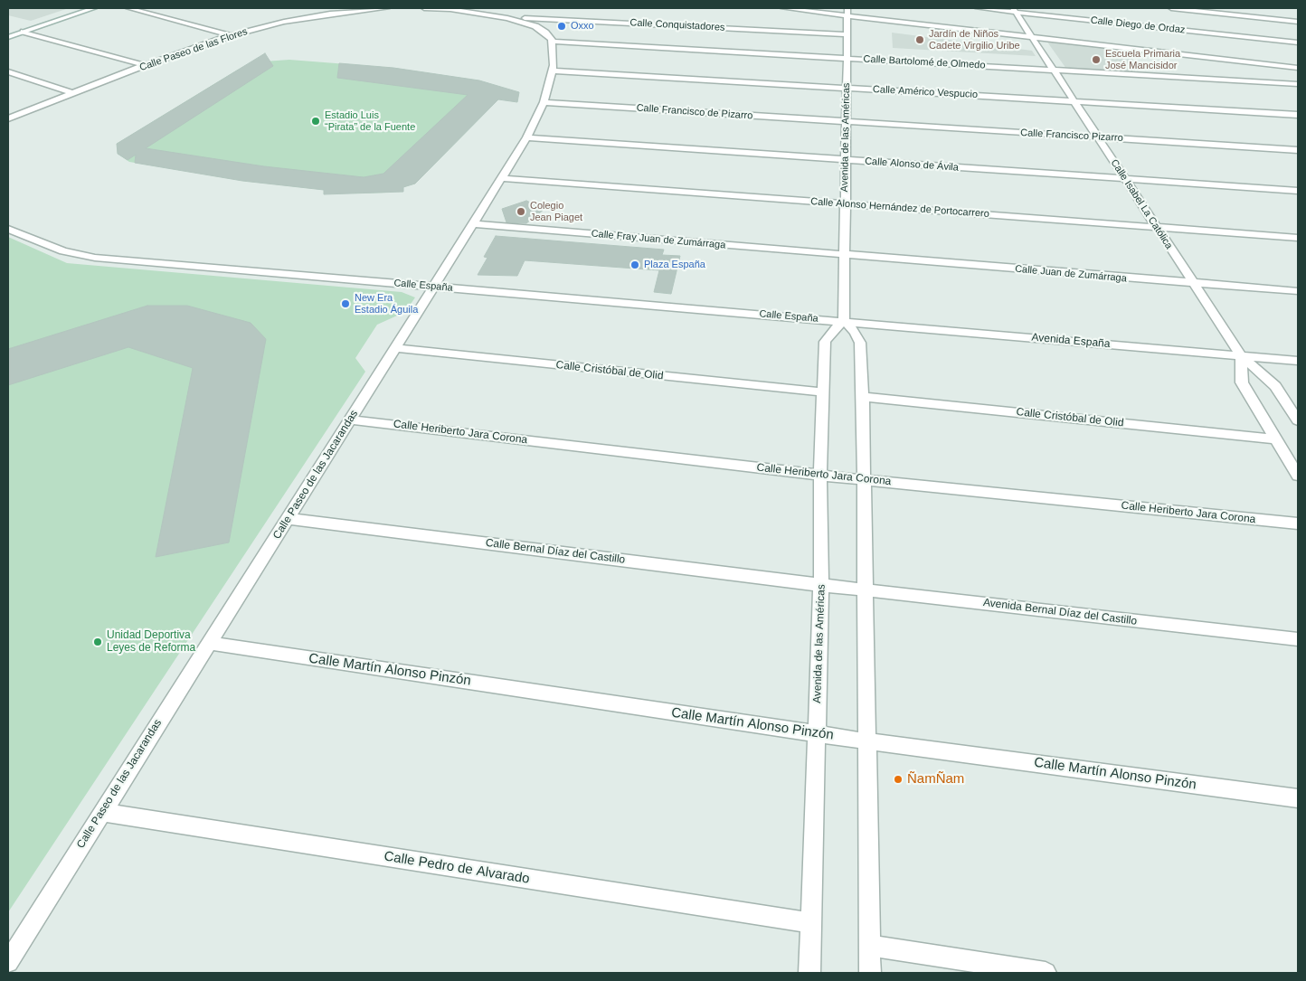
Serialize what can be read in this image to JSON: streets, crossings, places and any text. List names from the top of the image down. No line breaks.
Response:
{"streets":{"street":["Calle Conquistadores","Calle Diego de Ordaz","Calle Paseo de las Flores","Calle Bartolomé de Olmedo","Calle Américo Vespucio","Calle Francisco de Pizarro","Calle Francisco Pizarro","Avenida de las Américas","Calle Alonso de Ávila","Calle Isabel La Católica","Calle Alonso Hernández de Portocarrero","Calle Fray Juan de Zumárraga","Calle Juan de Zumárraga","Calle España","Avenida España","Calle Cristóbal de Olid","Calle Heriberto Jara Corona","Calle Paseo de las Jacarandas","Calle Bernal Díaz del Castillo","Avenida Bernal Díaz del Castillo","Calle Martín Alonso Pinzón","Calle Pedro de Alvarado"]},"crossings":[["Calle Conquistadores","Avenida de las Américas"],["Calle Diego de Ordaz","Calle Isabel La Católica"],["Calle Bartolomé de Olmedo","Avenida de las Américas"],["Calle Bartolomé de Olmedo","Calle Isabel La Católica"],["Calle Bartolomé de Olmedo","Calle Paseo de las Jacarandas"],["Calle Américo Vespucio","Avenida de las Américas"],["Calle Américo Vespucio","Calle Isabel La Católica"],["Calle Américo Vespucio","Calle Paseo de las Jacarandas"],["Calle Francisco de Pizarro","Calle Francisco Pizarro"],["Calle Francisco de Pizarro","Avenida de las Américas"],["Calle Francisco de Pizarro","Calle Paseo de las Jacarandas"],["Calle Francisco Pizarro","Avenida de las Américas"],["Calle Francisco Pizarro","Calle Isabel La Católica"],["Avenida de las Américas","Calle Alonso de Ávila"],["Avenida de las Américas","Calle Alonso Hernández de Portocarrero"],["Avenida de las Américas","Calle Fray Juan de Zumárraga"],["Avenida de las Américas","Calle Juan de Zumárraga"],["Avenida de las Américas","Calle España"],["Avenida de las Américas","Avenida España"],["Avenida de las Américas","Calle Cristóbal de Olid"],["Avenida de las Américas","Calle Heriberto Jara Corona"],["Avenida de las Américas","Calle Bernal Díaz del Castillo"],["Avenida de las Américas","Avenida Bernal Díaz del Castillo"],["Avenida de las Américas","Calle Martín Alonso Pinzón"],["Avenida de las Américas","Calle Pedro de Alvarado"],["Calle Alonso de Ávila","Calle Isabel La Católica"],["Calle Alonso de Ávila","Calle Paseo de las Jacarandas"],["Calle Isabel La Católica","Calle Alonso Hernández de Portocarrero"],["Calle Isabel La Católica","Calle Juan de Zumárraga"],["Calle Isabel La Católica","Avenida España"],["Calle Alonso Hernández de Portocarrero","Calle Paseo de las Jacarandas"],["Calle Fray Juan de Zumárraga","Calle Juan de Zumárraga"],["Calle Fray Juan de Zumárraga","Calle Paseo de las Jacarandas"],["Calle España","Avenida España"],["Calle España","Calle Paseo de las Jacarandas"],["Calle Cristóbal de Olid","Calle Paseo de las Jacarandas"],["Calle Heriberto Jara Corona","Calle Paseo de las Jacarandas"],["Calle Paseo de las Jacarandas","Calle Bernal Díaz del Castillo"],["Calle Paseo de las Jacarandas","Calle Martín Alonso Pinzón"],["Calle Paseo de las Jacarandas","Calle Pedro de Alvarado"],["Calle Bernal Díaz del Castillo","Avenida Bernal Díaz del Castillo"]],"places":["Oxxo","Jardín de Niños Cadete Virgilio Uribe","Escuela Primaria José Mancisidor","Estadio Luis “Pirata” de la Fuente","Colegio Jean Piaget","Plaza España","New Era Estadio Águila","Unidad Deportiva Leyes de Reforma","ÑamÑam"]}
